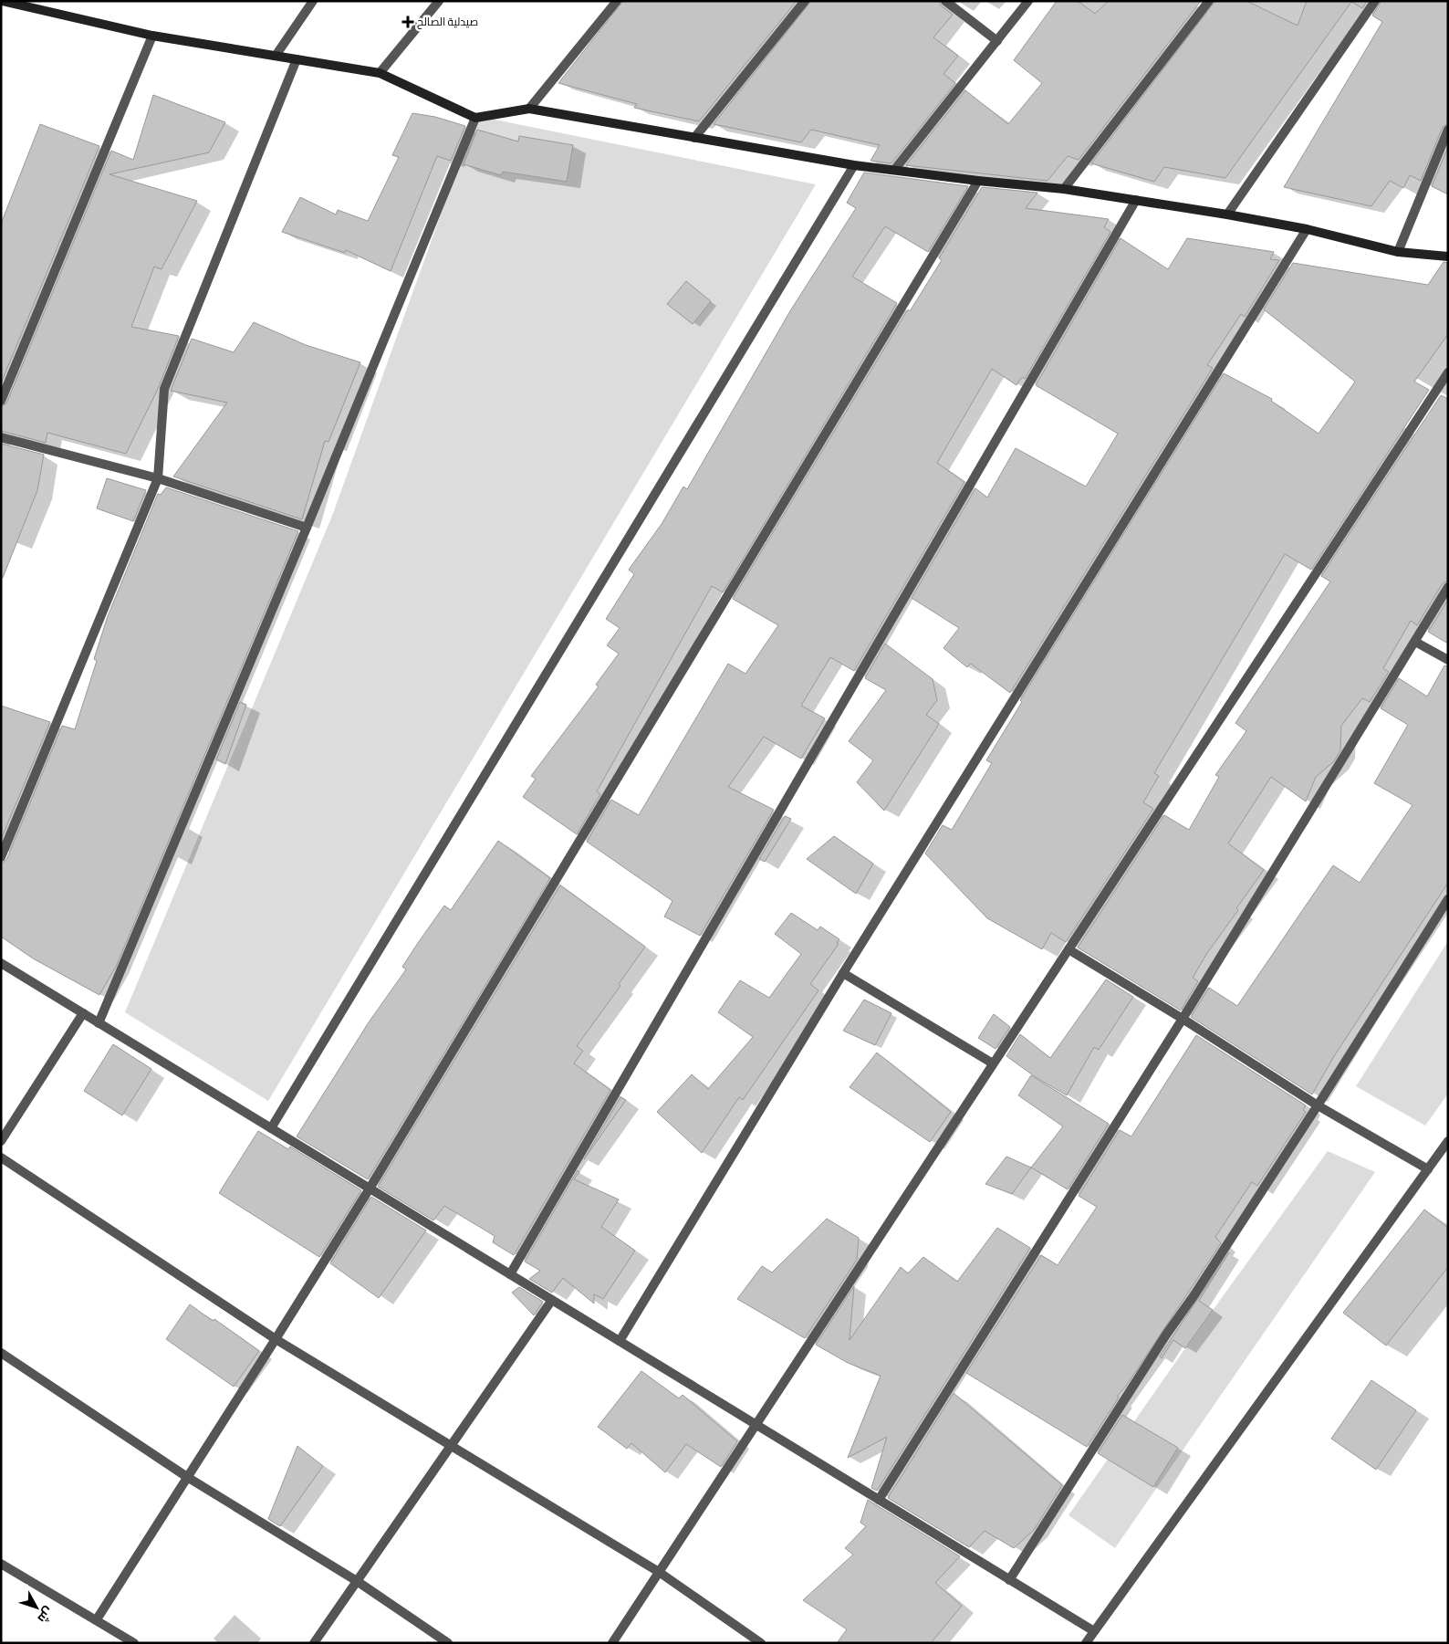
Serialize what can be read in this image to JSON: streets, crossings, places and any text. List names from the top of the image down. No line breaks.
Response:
{"places":{"health":["صيدلية الصالح"]},"north":"bottom right"}
